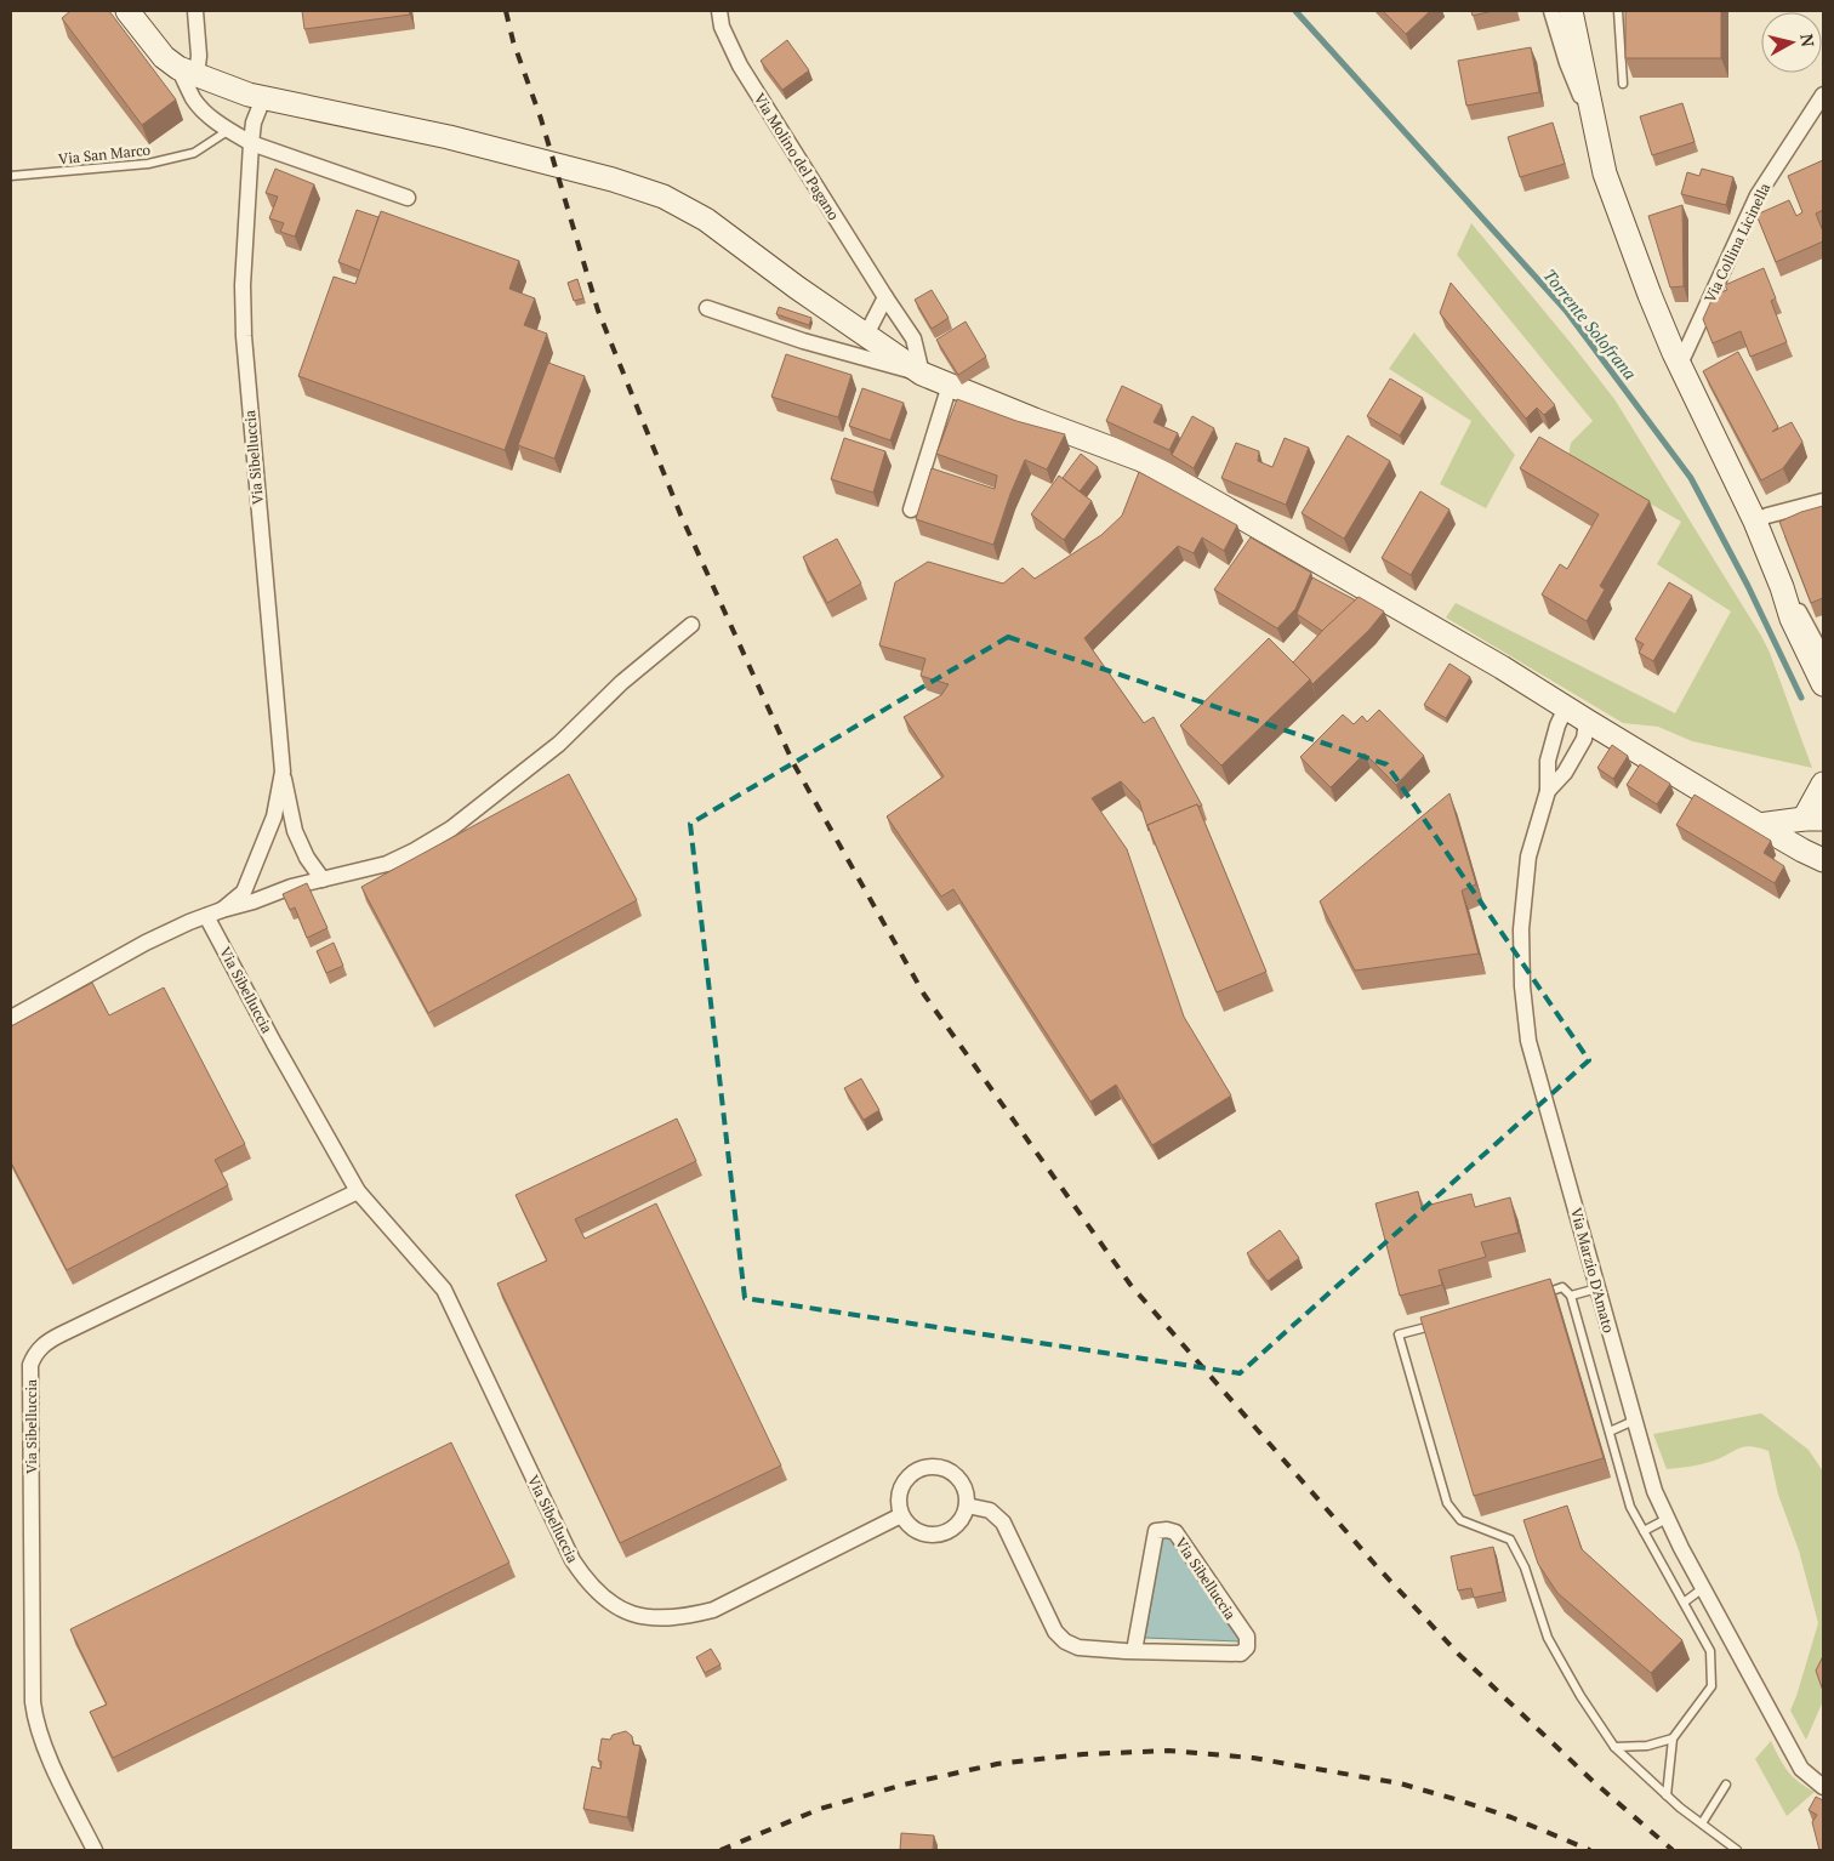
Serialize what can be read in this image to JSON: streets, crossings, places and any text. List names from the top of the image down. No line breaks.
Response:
{"streets":{"street":["Via Molino del Pagano","Via Collina Licinella","Via Sibelluccia","Via Marzio D'Amato"],"lane":["Via San Marco"]},"water":["Torrente Solofrana"],"north":"right"}
